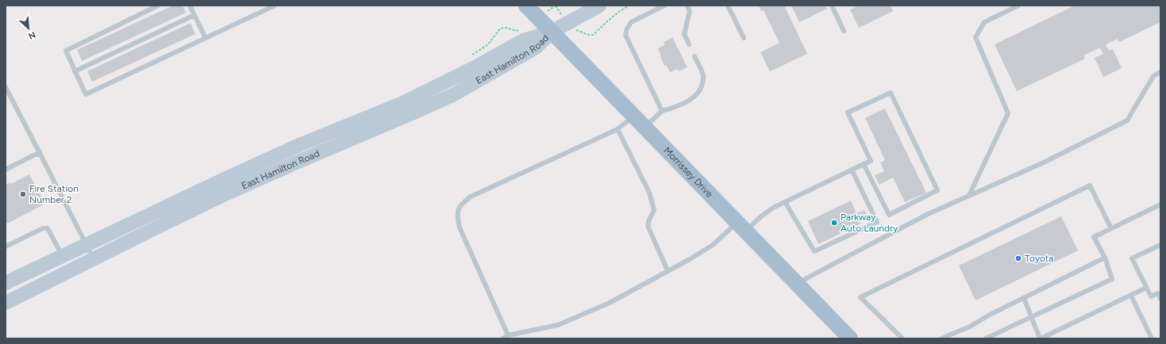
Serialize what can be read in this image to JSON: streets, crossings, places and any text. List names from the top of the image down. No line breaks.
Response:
{"streets":{"main road":["East Hamilton Road","Morrissey Drive"]},"crossings":[["East Hamilton Road","Morrissey Drive"]],"places":["Fire Station Number 2","Parkway Auto Laundry","Toyota"],"north":"bottom right"}
